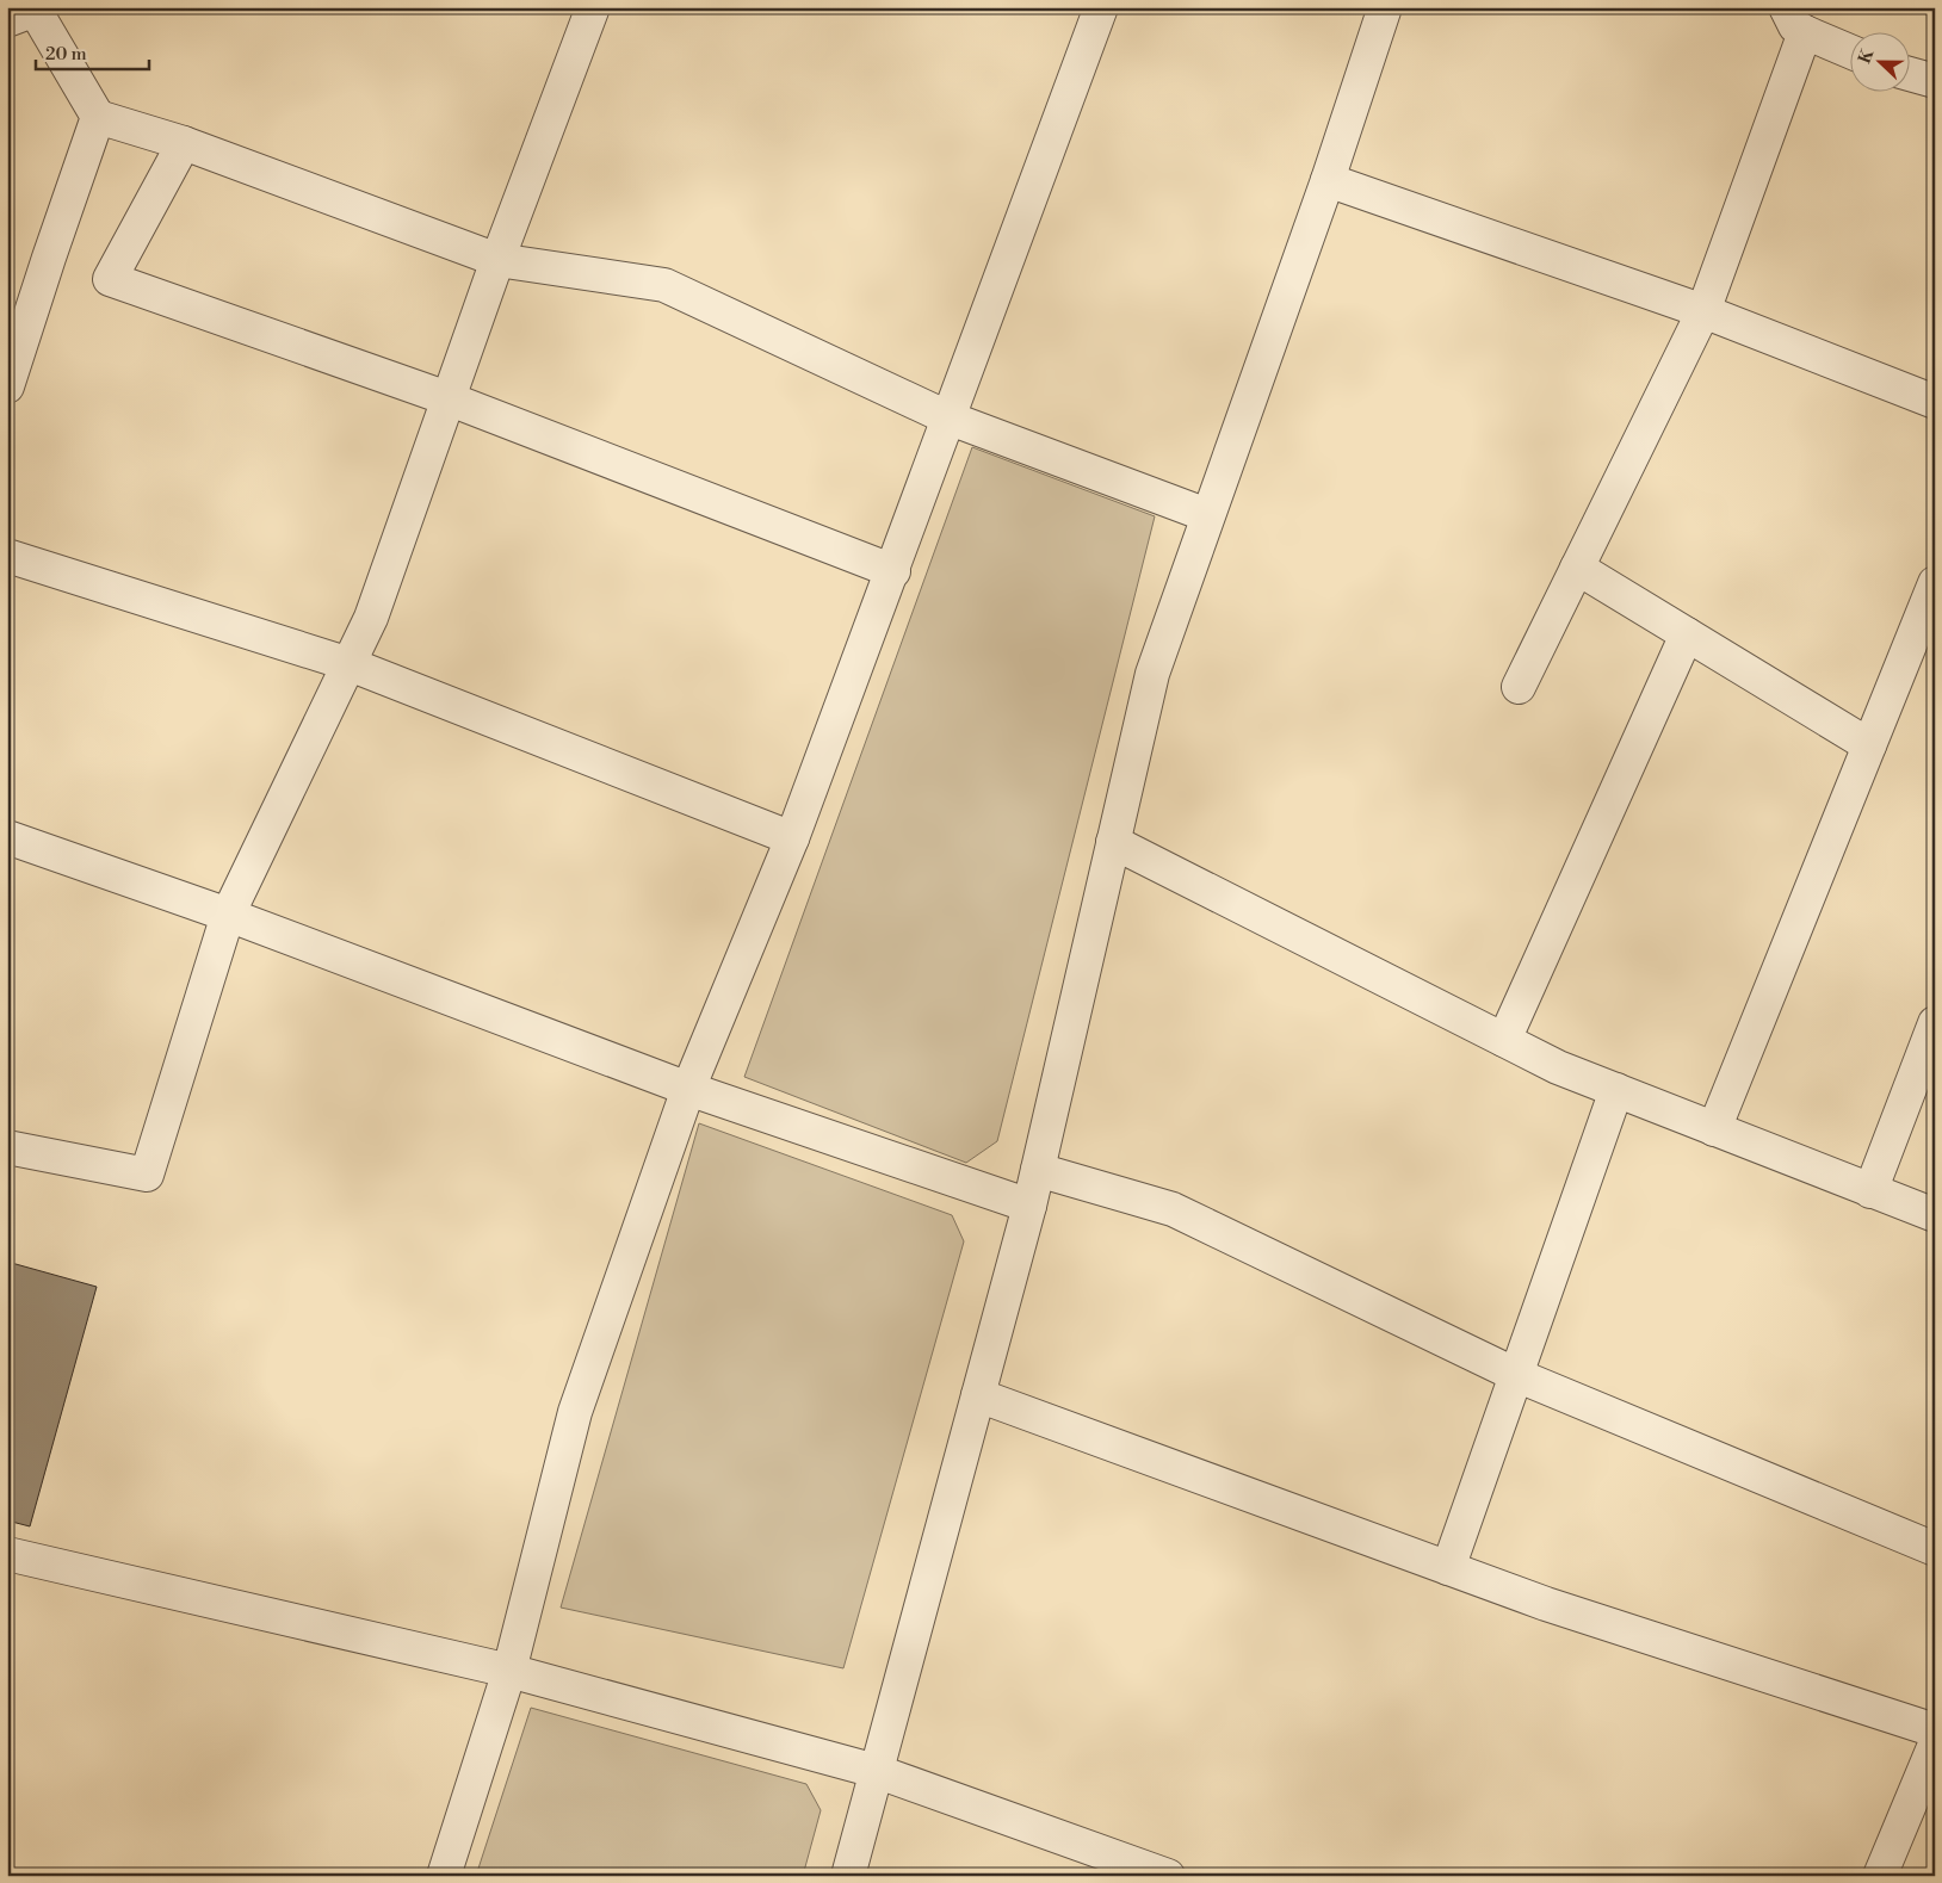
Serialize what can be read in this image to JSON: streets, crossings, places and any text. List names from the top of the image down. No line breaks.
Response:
{"scale_bar":"20 m","north":"left"}
